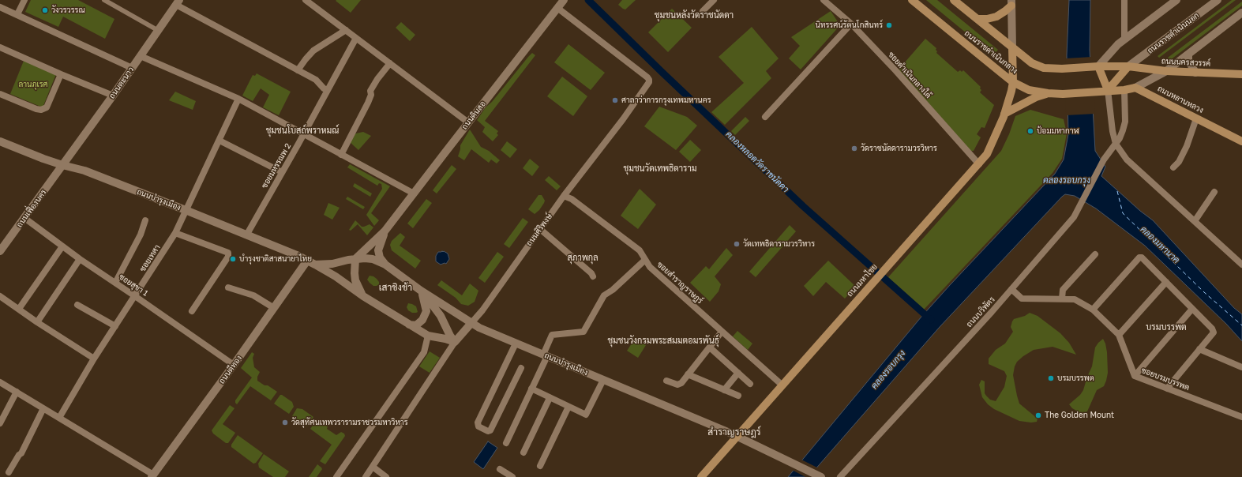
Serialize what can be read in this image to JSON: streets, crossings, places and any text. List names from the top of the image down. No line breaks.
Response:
{"streets":{"main road":["ถนนราชดำเนินนอก","ถนนราชดำเนินกลาง","ถนนนครสวรรค์","ถนนตะนาว","ถนนหลานหลวง","ถนนดินสอ","ถนนบำรุงเมือง","ถนนเฟื่องนคร","ถนนศิริพงษ์","ถนนมหาไชย","ถนนตีทอง"],"street":["ซอยดำเนินกลางใต้","ซอยมหรรณพ 2","ซอยเทศา","ซอยสำราญราษฎร์","ซอยสุขา 1","ถนนบริพัตร","ซอยบรมบรรพต"]},"crossings":[["ถนนราชดำเนินนอก","ถนนนครสวรรค์"],["ถนนราชดำเนินกลาง","ถนนมหาไชย"],["ซอยดำเนินกลางใต้","ถนนมหาไชย"],["ถนนตะนาว","ถนนบำรุงเมือง"],["ถนนตะนาว","ถนนเฟื่องนคร"],["ถนนดินสอ","ถนนบำรุงเมือง"],["ถนนดินสอ","ถนนศิริพงษ์"],["ซอยมหรรณพ 2","ถนนบำรุงเมือง"],["ถนนบำรุงเมือง","ถนนเฟื่องนคร"],["ถนนบำรุงเมือง","ถนนศิริพงษ์"],["ถนนบำรุงเมือง","ซอยเทศา"],["ถนนบำรุงเมือง","ถนนมหาไชย"],["ถนนบำรุงเมือง","ถนนตีทอง"],["ถนนเฟื่องนคร","ซอยสุขา 1"],["ถนนศิริพงษ์","ซอยสำราญราษฎร์"],["ซอยเทศา","ซอยสุขา 1"],["ถนนมหาไชย","ซอยสำราญราษฎร์"],["ซอยสุขา 1","ถนนตีทอง"],["ถนนบริพัตร","ซอยบรมบรรพต"]],"districts":["ชุมชนหลังวัดราชนัดดา","ชุมชนโบสถ์พราหมณ์","ชุมชนวัดเทพธิดาราม","สุภาพกุล","เสาชิงช้า","บรมบรรพต","ชุมชนวังกรมพระสมมตอมรพันธุ์","สำราญราษฎร์"],"water":["คลองหลอดวัดราชนัดดา","คลองรอบกรุง","คลองมหานาค"],"parks":["ลานภุเรศ"],"places":["วังวรวรรณ","นิทรรศน์รัตนโกสินทร์","ศาลาว่าการกรุงเทพมหานคร","ป้อมมหากาฬ","วัดราชนัดดารามวรวิหาร","วัดเทพธิดารามวรวิหาร","บำรุงชาติสาสนายาไทย","บรมบรรพต","The Golden Mount","วัดสุทัศนเทพวรารามราชวรมหาวิหาร"]}
